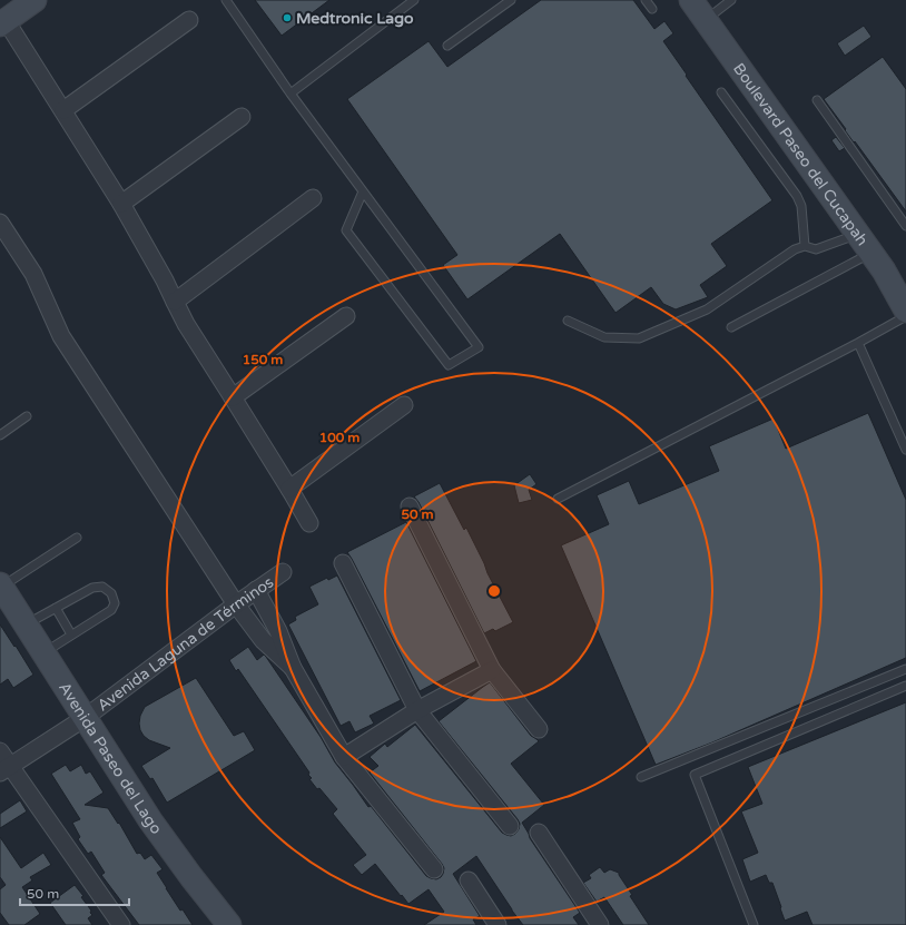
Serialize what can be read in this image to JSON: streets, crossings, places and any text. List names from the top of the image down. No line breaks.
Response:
{"streets":{"main road":["Boulevard Paseo del Cucapah","Avenida Paseo del Lago"],"street":["Avenida Laguna de Términos"]},"crossings":[["Avenida Laguna de Términos","Avenida Paseo del Lago"]],"places":["Medtronic Lago"],"scale_bar":"50 m","rings":["150 m","100 m","50 m"]}
